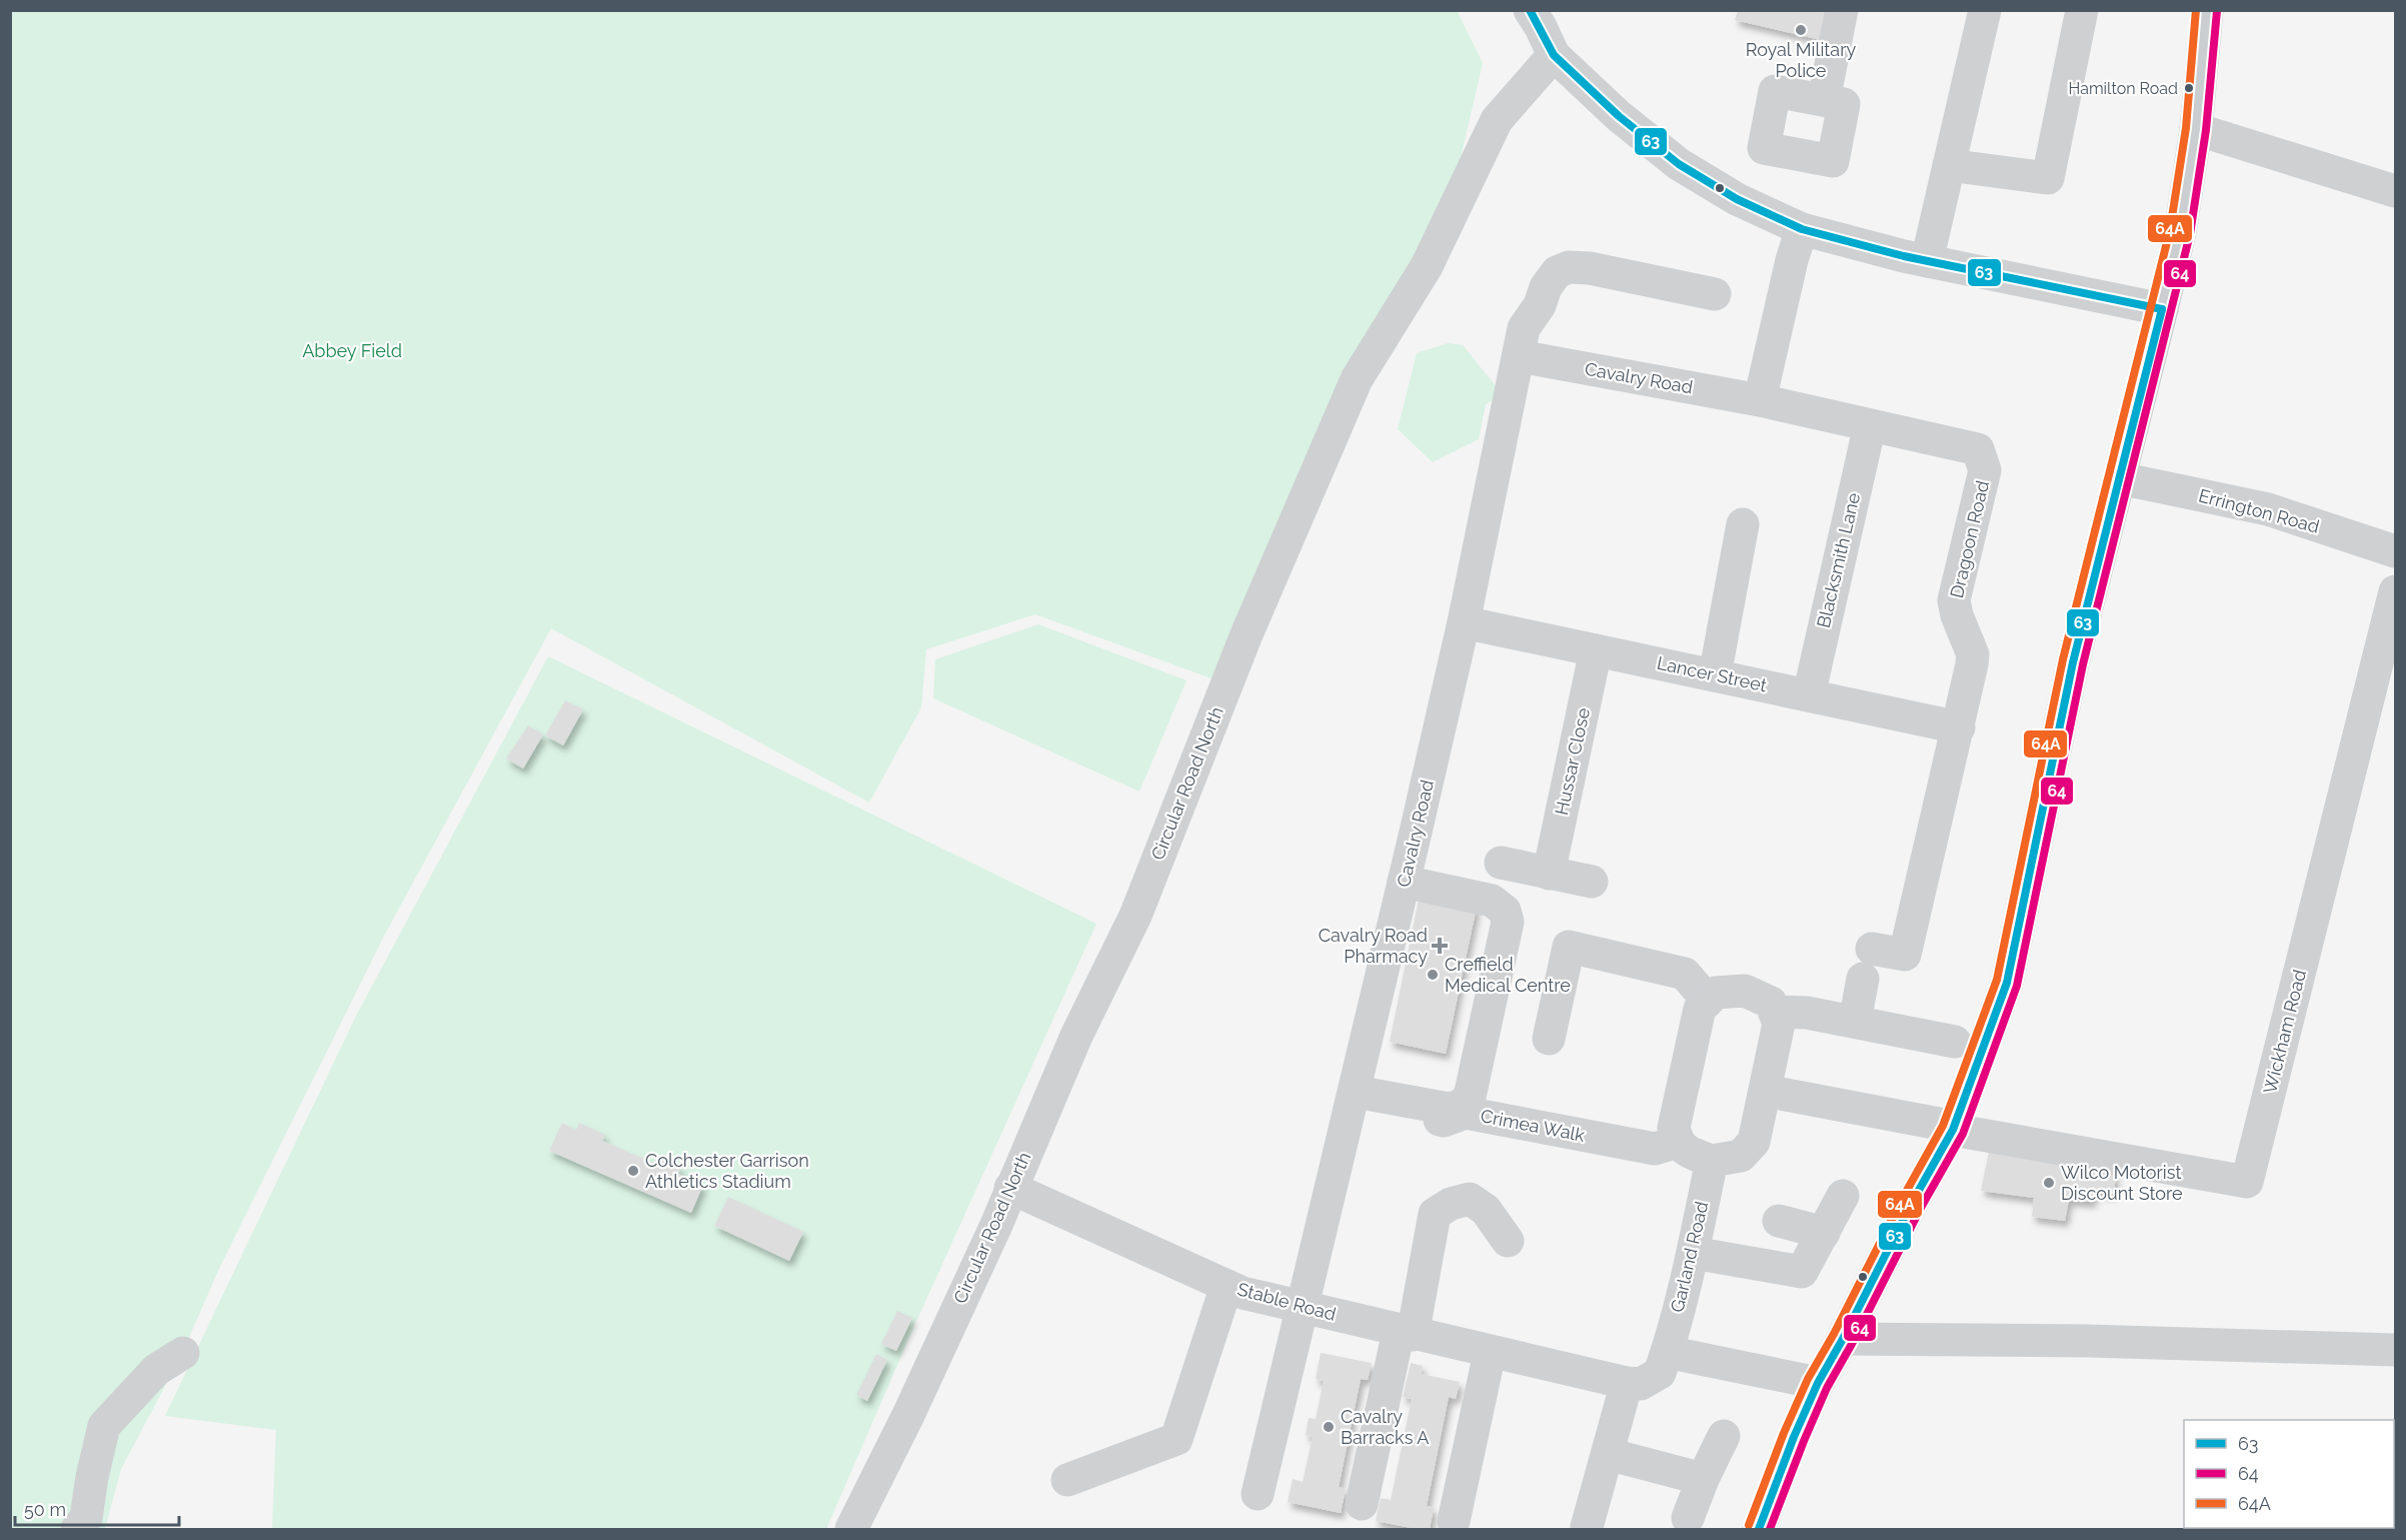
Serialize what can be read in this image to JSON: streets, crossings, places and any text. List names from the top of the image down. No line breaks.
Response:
{"streets":{"street":["Cavalry Road","Errington Road","Dragoon Road","Blacksmith Lane","Lancer Street","Hussar Close","Circular Road North","Wickham Road","Crimea Walk","Garland Road","Stable Road"]},"crossings":[["Cavalry Road","Dragoon Road"],["Cavalry Road","Lancer Street"],["Cavalry Road","Crimea Walk"],["Cavalry Road","Stable Road"],["Dragoon Road","Blacksmith Lane"],["Dragoon Road","Lancer Street"],["Blacksmith Lane","Lancer Street"],["Lancer Street","Hussar Close"],["Circular Road North","Stable Road"],["Garland Road","Stable Road"]],"parks":["Abbey Field"],"places":{"other":["Royal Military Police","Hamilton Road","Creffield Medical Centre","Colchester Garrison Athletics Stadium","Wilco Motorist Discount Store","Cavalry Barracks A"],"health":["Cavalry Road Pharmacy"]},"lines":["transit line 63","transit line 64A","transit line 64"],"legend":["63","64","64A"],"scale_bar":"50 m"}
